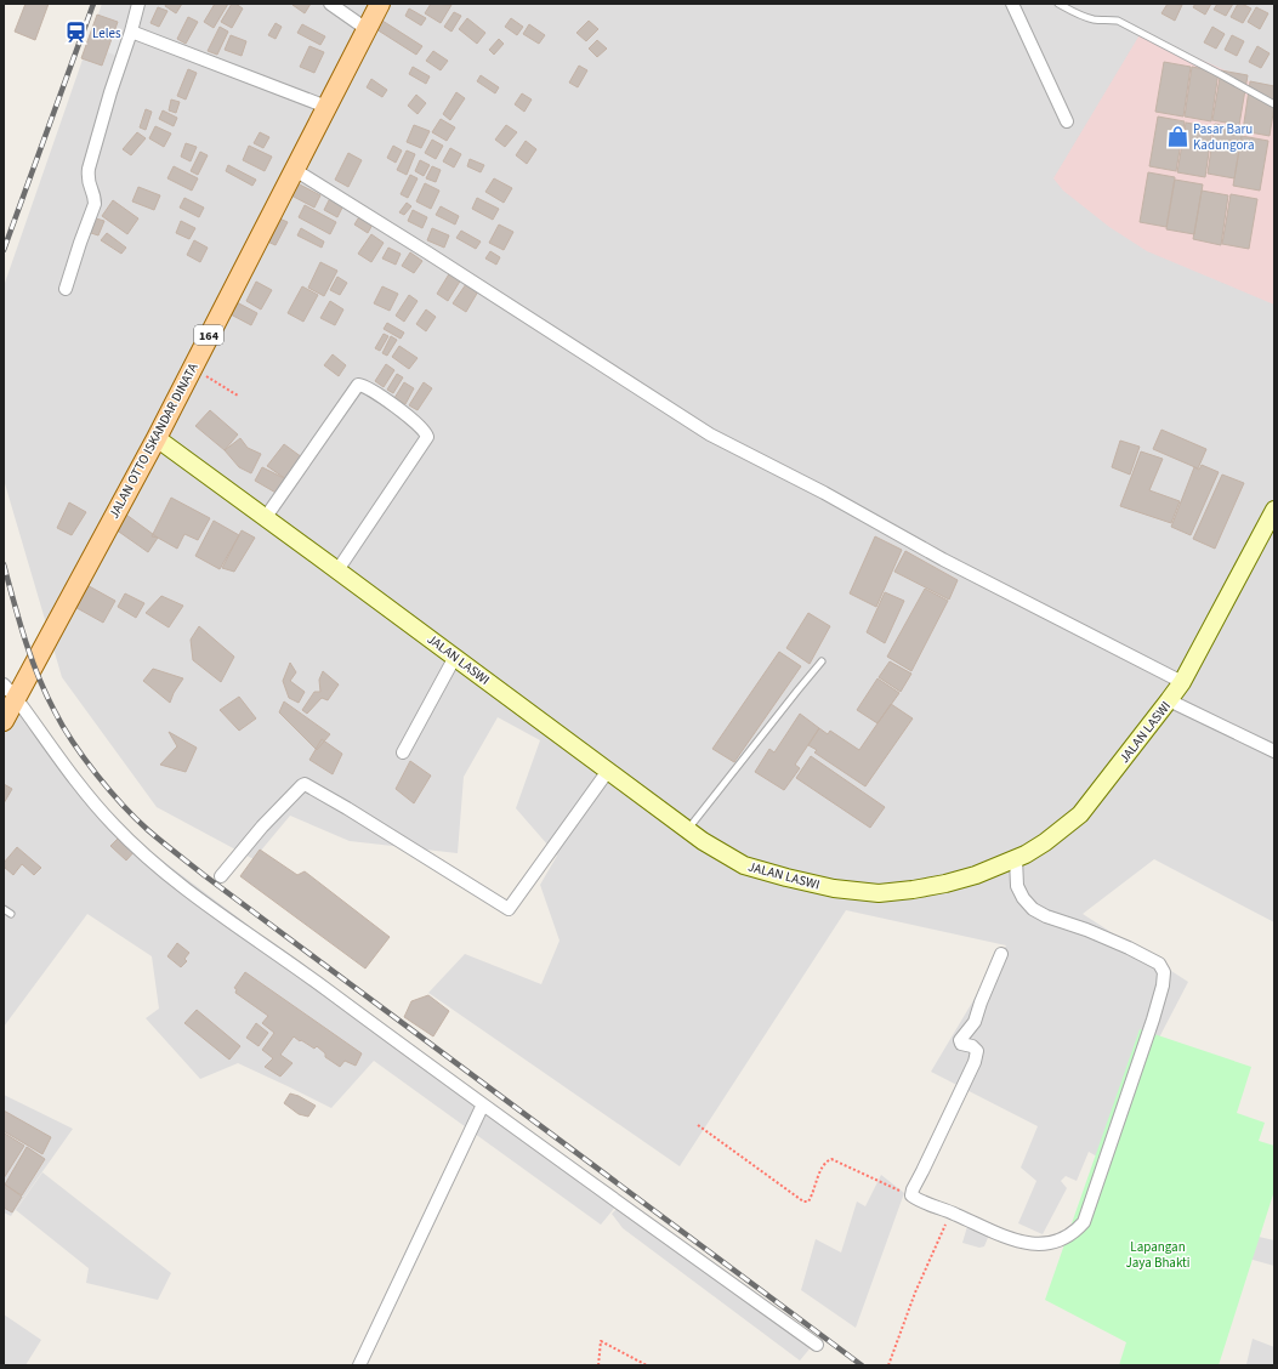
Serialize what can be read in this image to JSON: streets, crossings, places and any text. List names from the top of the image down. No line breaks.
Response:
{"streets":{"main road":["164","JALAN OTTO ISKANDAR DINATA"],"street":["JALAN LASWI"]},"crossings":[["JALAN OTTO ISKANDAR DINATA","JALAN LASWI"]],"parks":["Lapangan Jaya Bhakti"],"places":{"station":["Leles"],"shop":["Pasar Baru Kadungora"]}}
